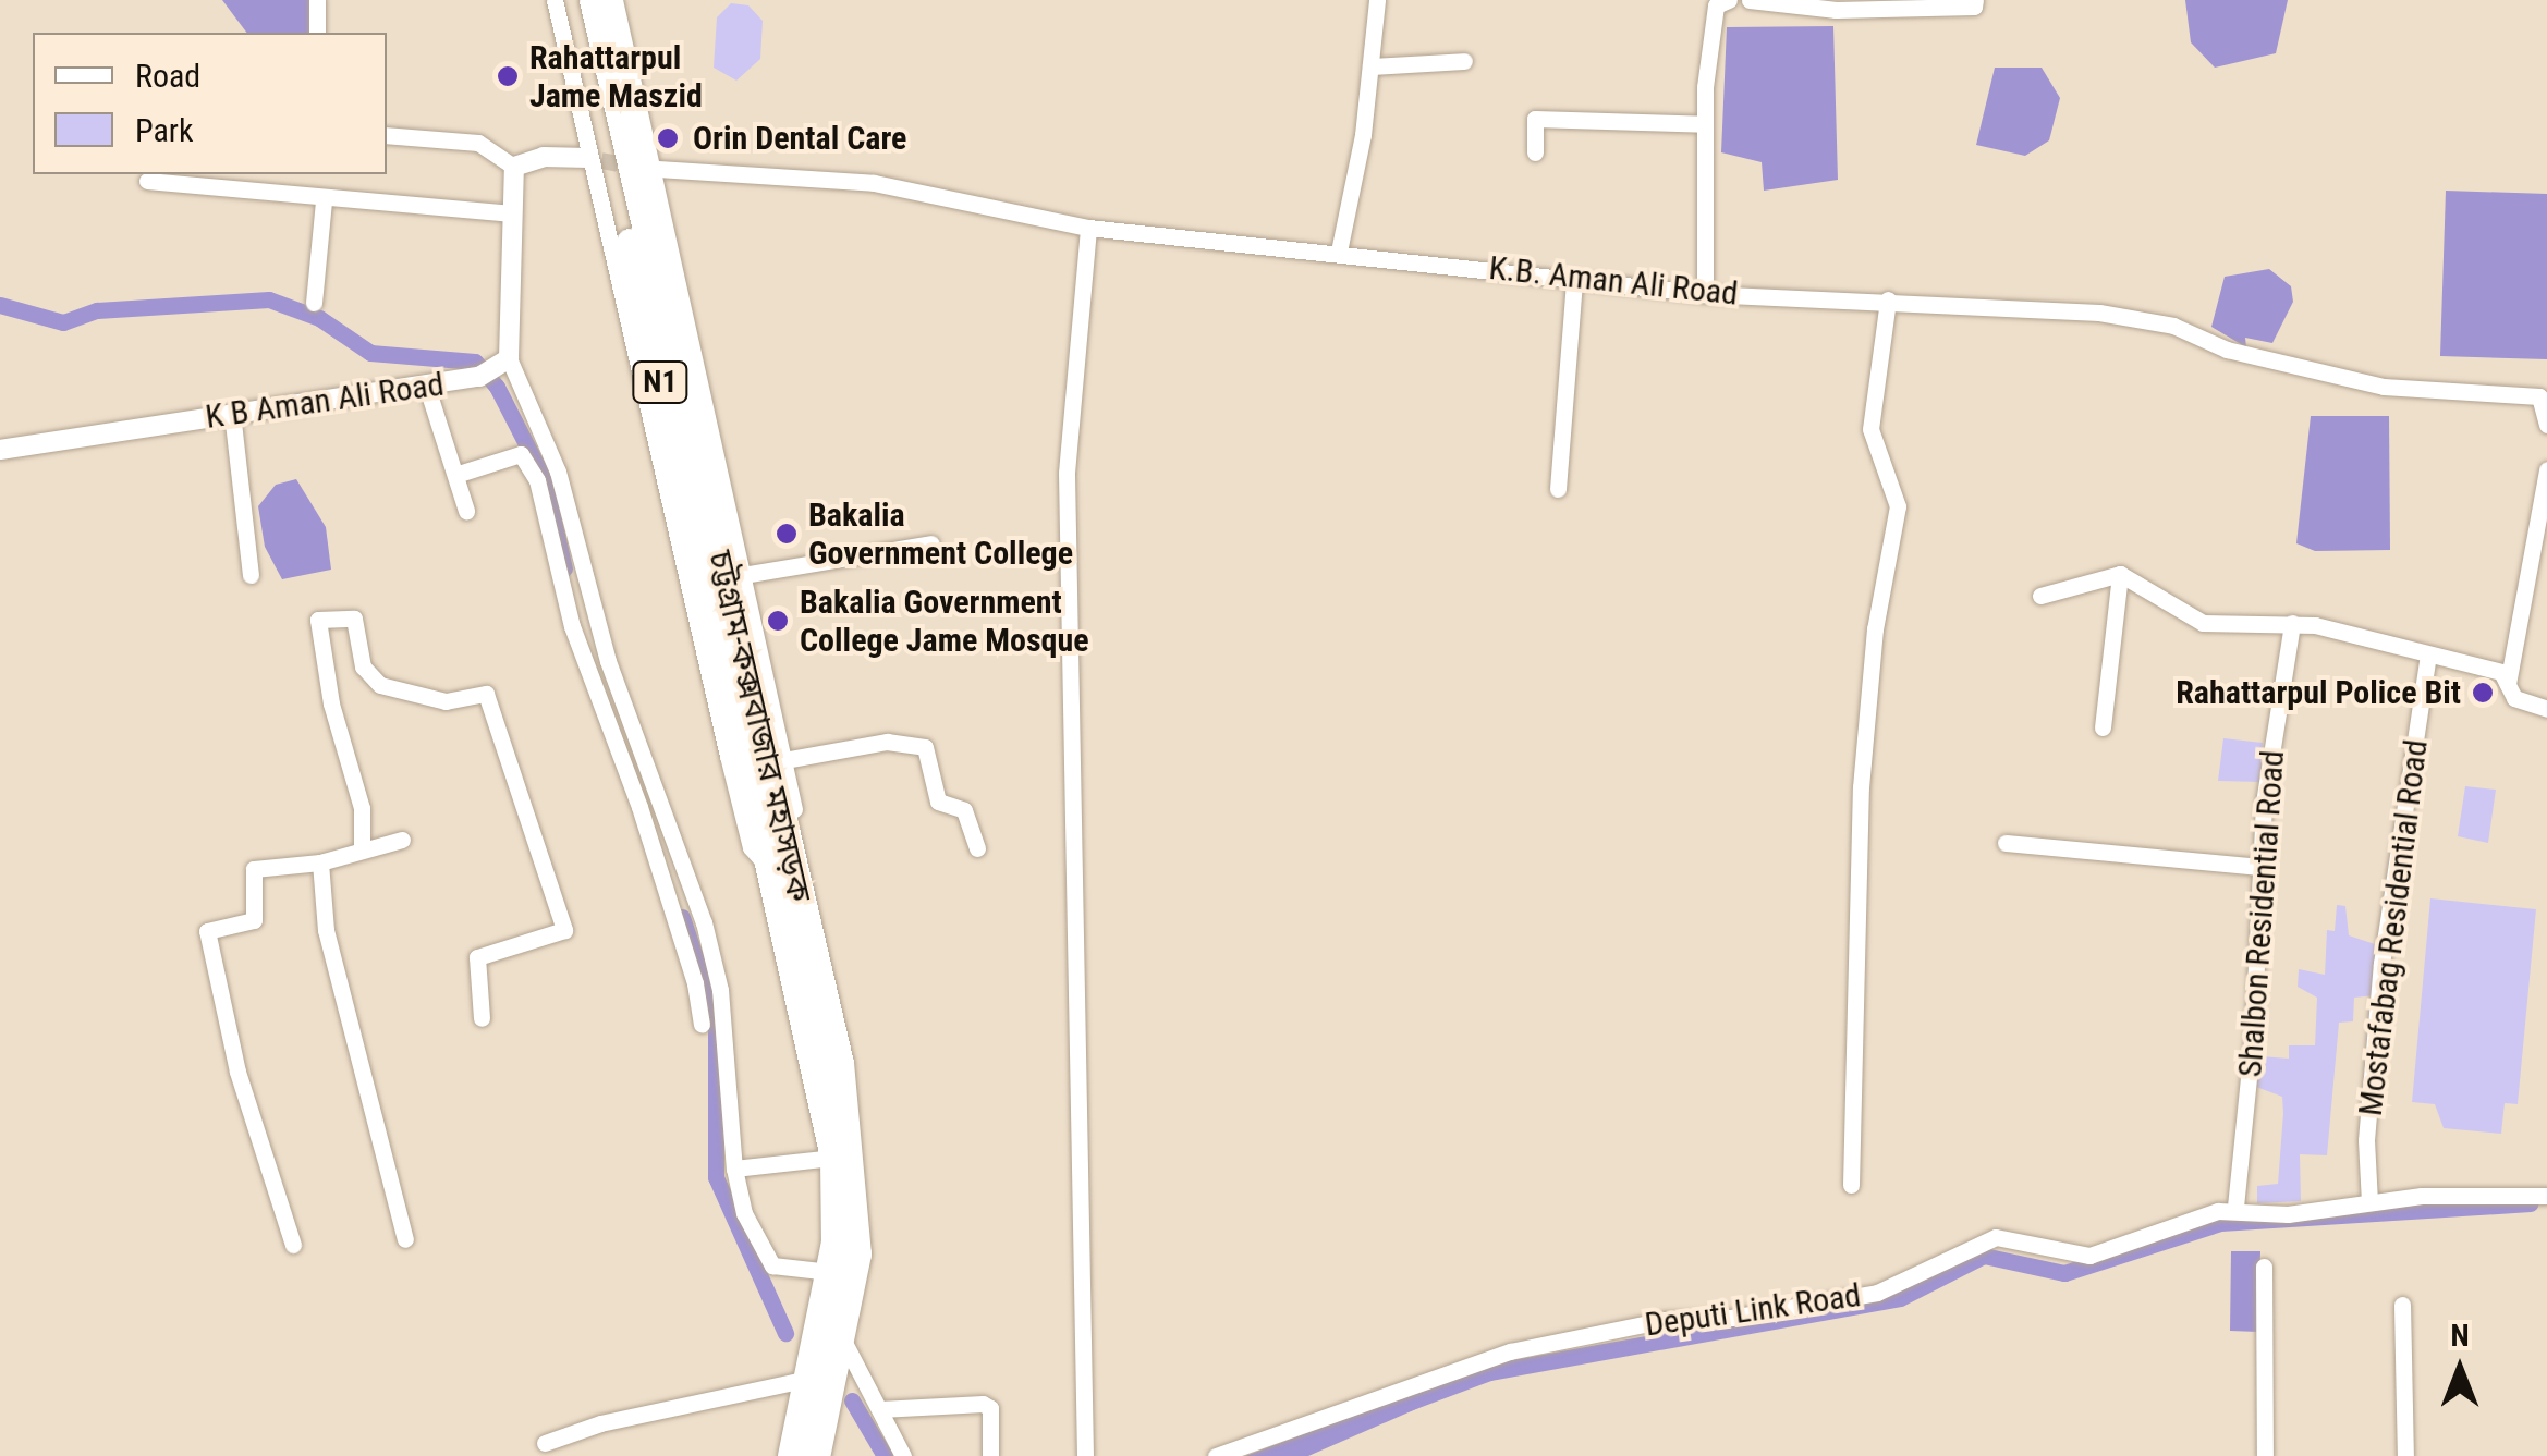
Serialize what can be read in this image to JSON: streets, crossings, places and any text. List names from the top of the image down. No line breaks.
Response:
{"streets":{"highway":["N1","চট্টগ্রাম-কক্সবাজার মহাসড়ক"],"street":["K.B. Aman Ali Road","K B Aman Ali Road","Shalbon Residential Road","Mostafabag Residential Road","Deputi Link Road"]},"crossings":[["Mostafabag Residential Road","Deputi Link Road"]],"places":["Rahattarpul Jame Maszid","Orin Dental Care","Bakalia Government College","Bakalia Government College Jame Mosque","Rahattarpul Police Bit"],"legend":["Road","Park"],"north":"top"}
